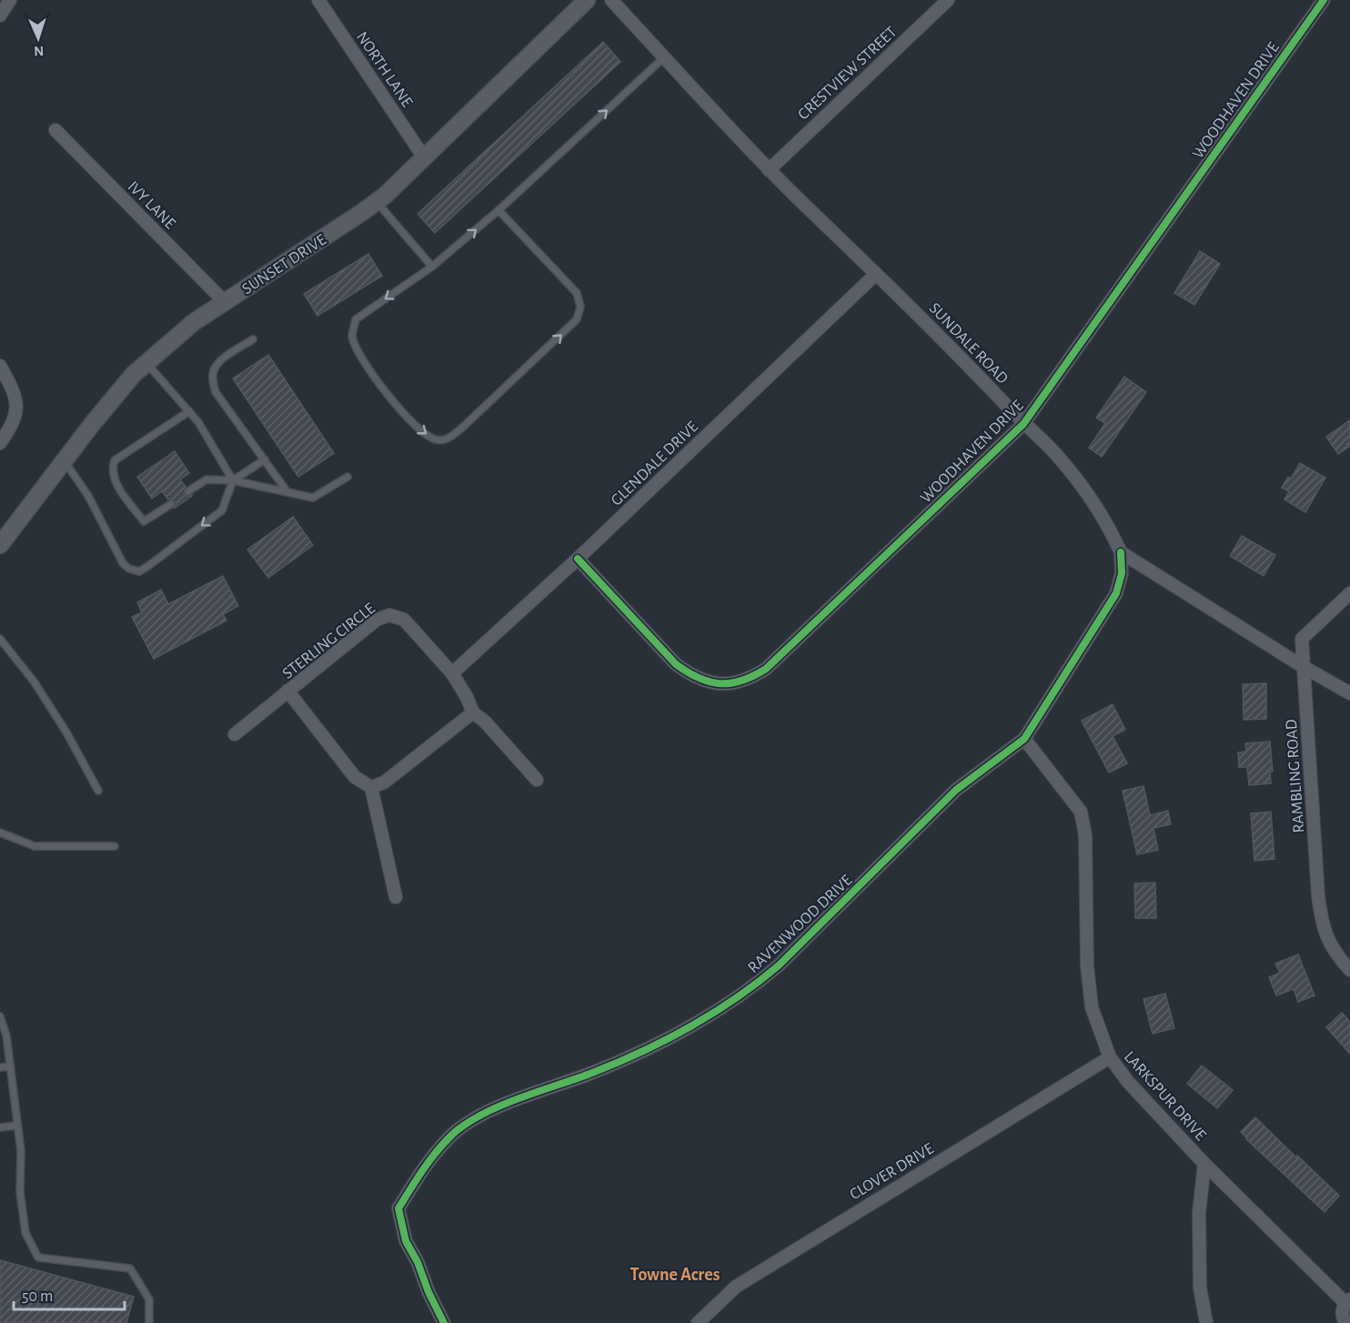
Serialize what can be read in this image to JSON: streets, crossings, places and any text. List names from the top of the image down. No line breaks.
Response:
{"streets":{"main road":["SUNSET DRIVE"],"street":["NORTH LANE","CRESTVIEW STREET","WOODHAVEN DRIVE","IVY LANE","SUNDALE ROAD","GLENDALE DRIVE","STERLING CIRCLE","RAMBLING ROAD","RAVENWOOD DRIVE","LARKSPUR DRIVE","CLOVER DRIVE"]},"crossings":[["NORTH LANE","SUNSET DRIVE"],["CRESTVIEW STREET","SUNDALE ROAD"],["WOODHAVEN DRIVE","SUNDALE ROAD"],["WOODHAVEN DRIVE","GLENDALE DRIVE"],["IVY LANE","SUNSET DRIVE"],["SUNDALE ROAD","GLENDALE DRIVE"],["SUNDALE ROAD","RAVENWOOD DRIVE"],["GLENDALE DRIVE","STERLING CIRCLE"],["RAVENWOOD DRIVE","LARKSPUR DRIVE"],["LARKSPUR DRIVE","CLOVER DRIVE"]],"districts":["Towne Acres"],"scale_bar":"50 m","north":"bottom"}
